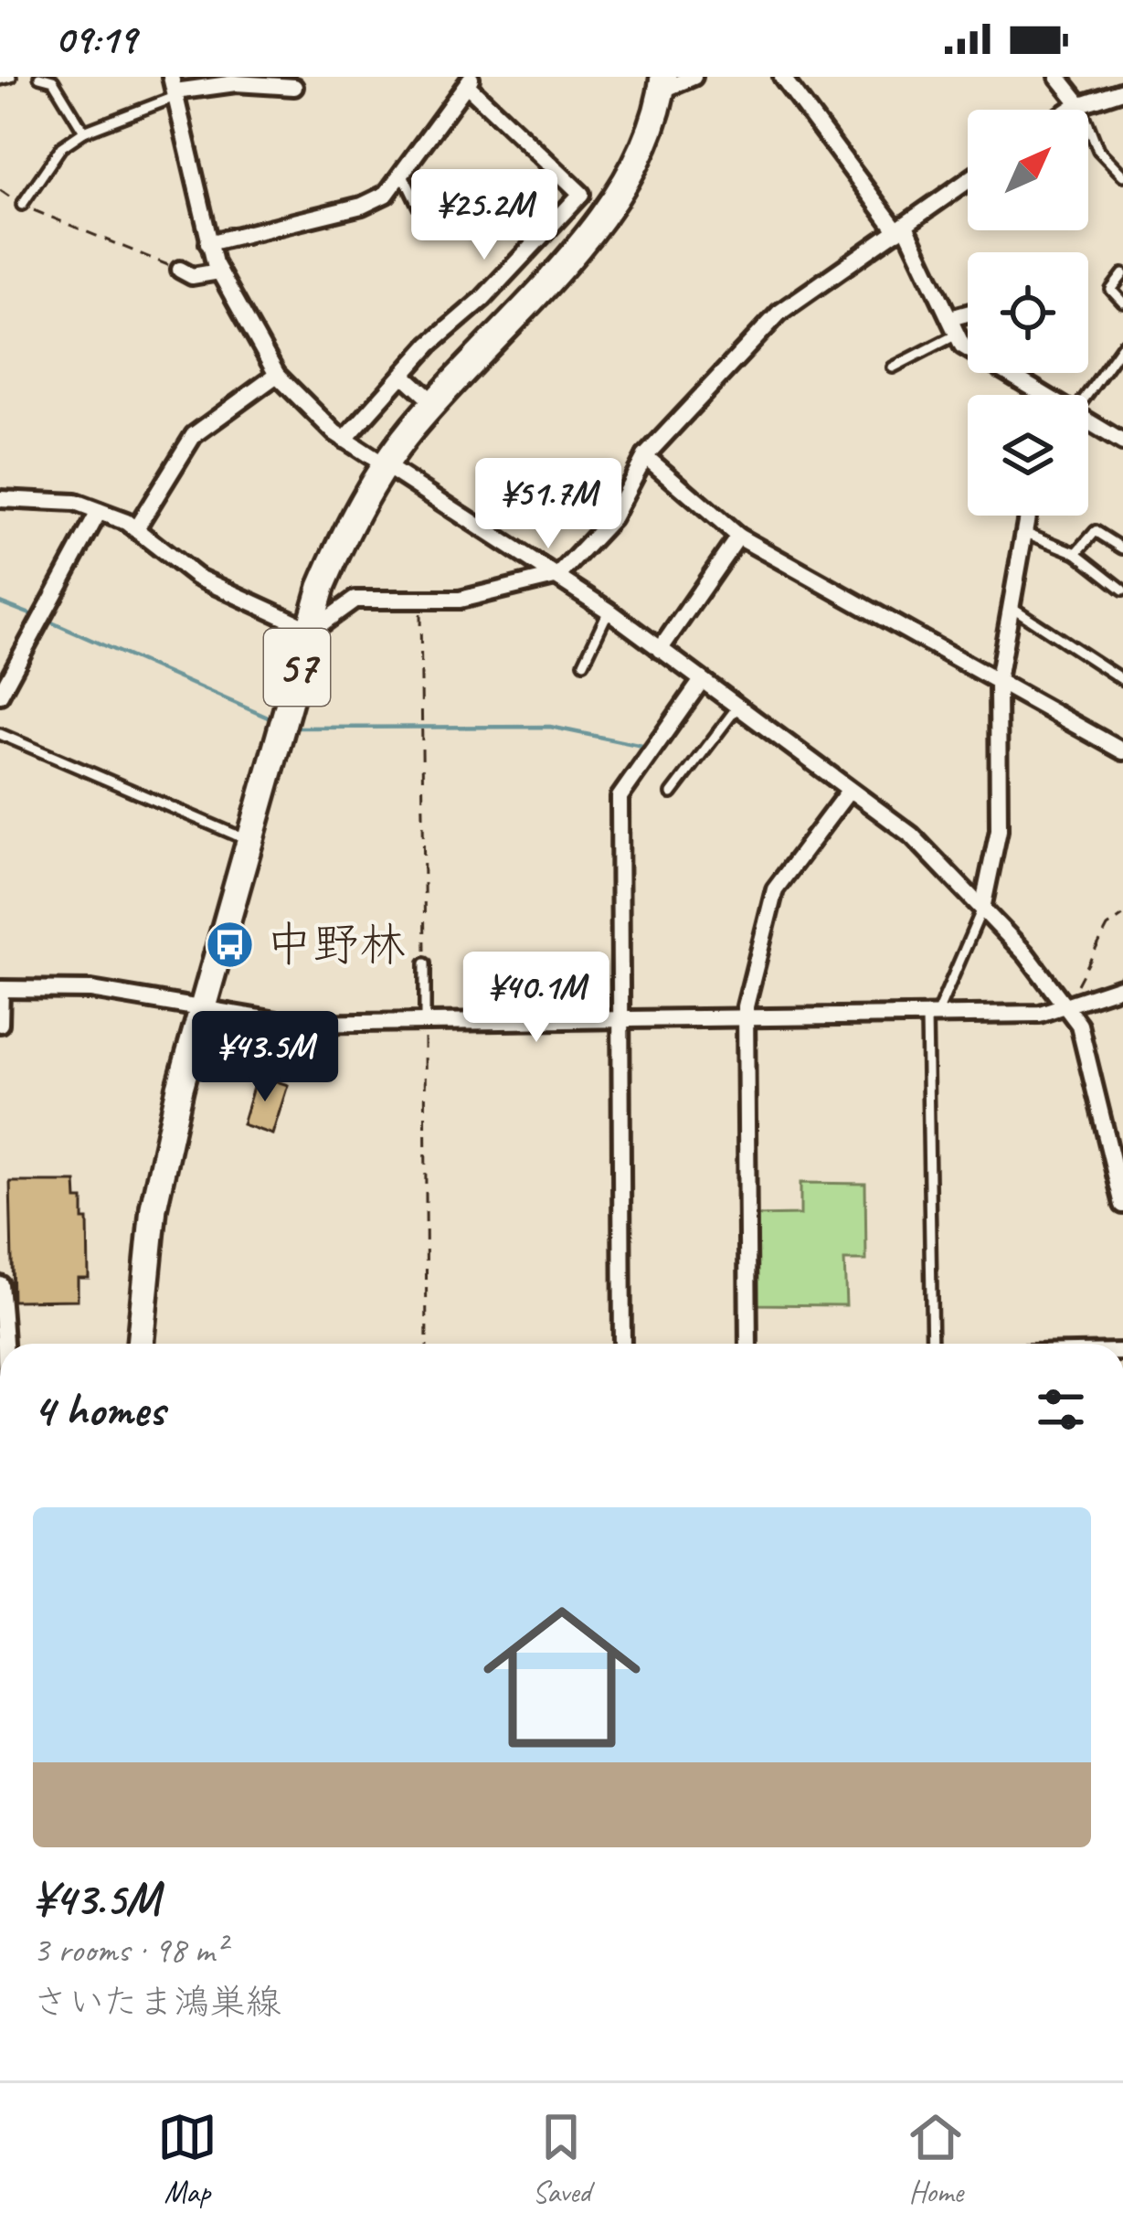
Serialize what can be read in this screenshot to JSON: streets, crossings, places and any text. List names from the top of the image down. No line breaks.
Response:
{"streets":{"main road":["57"]},"places":{"bus stop":["中野林"]},"north":"top right","page":{"status":"09:19","price":["¥25.2M","¥51.7M","¥40.1M","¥43.5M"],"heading":"4 homes","list":[{"name":"¥43.5M","note":"3 rooms · 98 m² · さいたま鴻巣線"}],"tabs":["Map","Saved","Home"]}}
